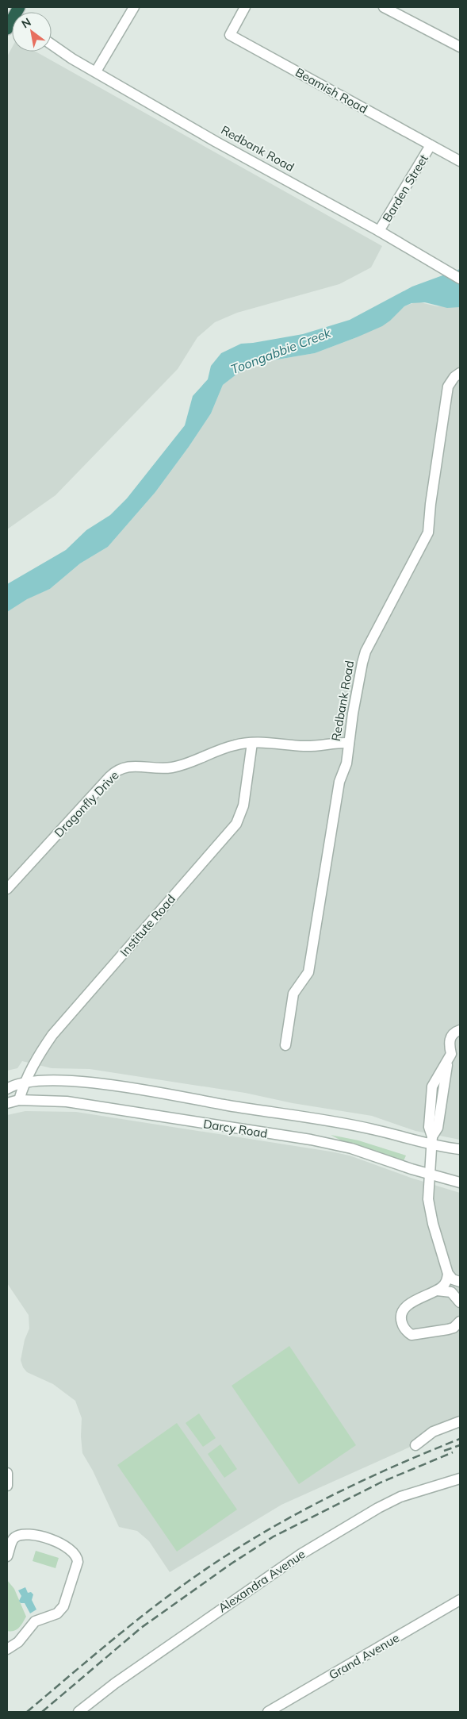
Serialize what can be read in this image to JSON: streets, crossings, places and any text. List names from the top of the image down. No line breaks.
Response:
{"streets":{"street":["Beamish Road","Redbank Road","Barden Street","Dragonfly Drive","Institute Road","Darcy Road","Alexandra Avenue","Grand Avenue"]},"crossings":[["Beamish Road","Barden Street"],["Redbank Road","Barden Street"],["Redbank Road","Dragonfly Drive"],["Dragonfly Drive","Institute Road"],["Institute Road","Darcy Road"]],"water":["Toongabbie Creek"],"north":"top left"}
